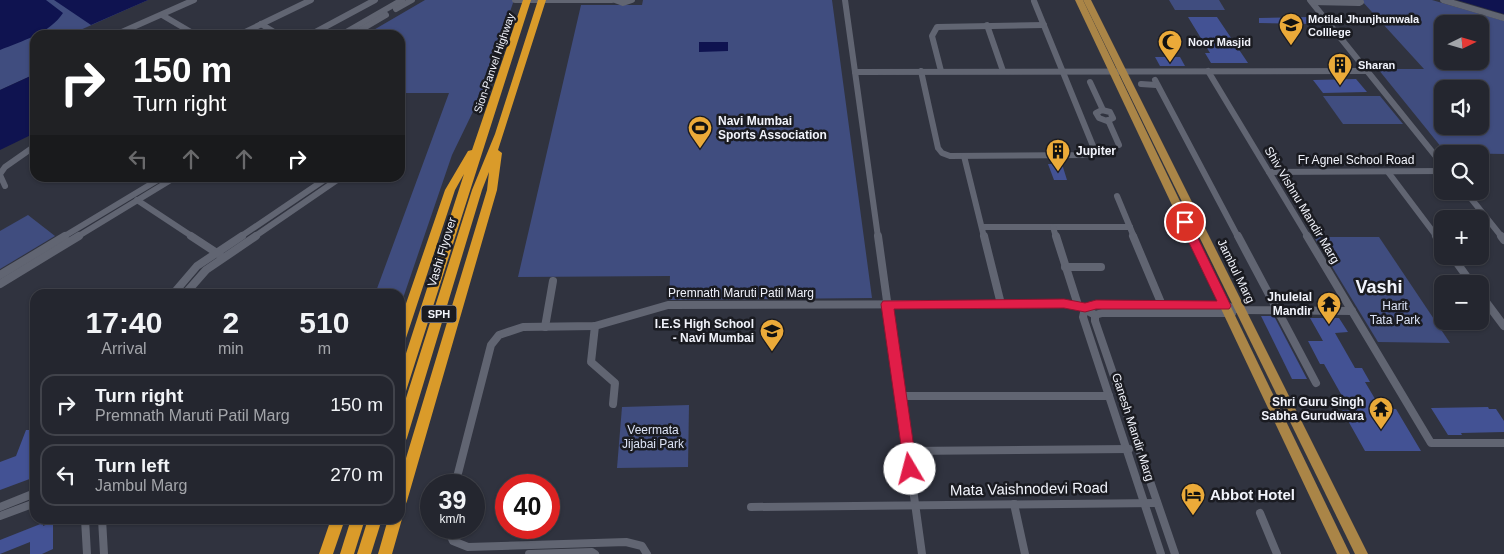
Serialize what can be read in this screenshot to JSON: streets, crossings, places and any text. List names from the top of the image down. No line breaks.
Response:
{"streets":{"highway":["Sion-Panvel Highway","Vashi Flyover","SPH"],"main road":["Jambul Marg"],"street":["Fr Agnel School Road","Shiv Vishnu Mandir Marg","Premnath Maruti Patil Marg","Ganesh Mandir Marg","Mata Vaishnodevi Road"]},"crossings":[["Sion-Panvel Highway","Vashi Flyover"],["Fr Agnel School Road","Shiv Vishnu Mandir Marg"],["Shiv Vishnu Mandir Marg","Premnath Maruti Patil Marg"],["Vashi Flyover","SPH"],["Jambul Marg","Premnath Maruti Patil Marg"],["Premnath Maruti Patil Marg","Ganesh Mandir Marg"],["Ganesh Mandir Marg","Mata Vaishnodevi Road"]],"districts":["Vashi"],"parks":["Harit Tata Park","Veermata Jijabai Park"],"places":{"school or university":["Motilal Jhunjhunwala Colllege","I.E.S High School - Navi Mumbai"],"mosque":["Noor Masjid"],"building":["Sharan","Jupiter"],"sports":["Navi Mumbai Sports Association"],"temple":["Jhulelal Mandir","Shri Guru Singh Sabha Gurudwara"],"hotel":["Abbot Hotel"]},"north":"right","page":{"map_buttons":["+","−"],"turn":["150 m","Turn right"],"eta":["17:40","Arrival","2","min","510","m"],"list":[{"name":"Turn right","note":"Premnath Maruti Patil Marg","value":"150 m"},{"name":"Turn left","note":"Jambul Marg","value":"270 m"}],"speed":"39 km/h","limit":"40"}}
